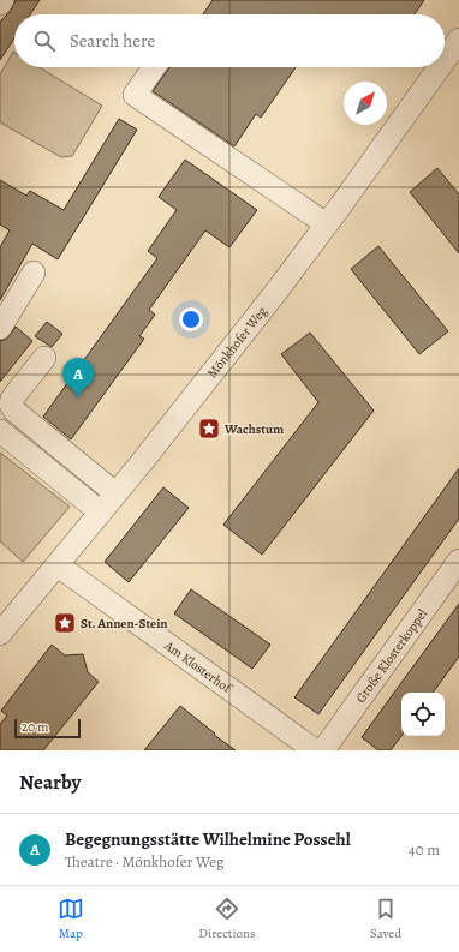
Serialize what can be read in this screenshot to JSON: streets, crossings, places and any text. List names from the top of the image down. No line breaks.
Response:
{"streets":{"street":["Mönkhofer Weg","Große Klosterkoppel","Am Klosterhof"]},"crossings":[["Mönkhofer Weg","Am Klosterhof"]],"places":{"place":["Wachstum","St. Annen-Stein"]},"scale_bar":"20 m","north":"top right","page":{"search":"Search here","pins":"A","scale":"20 m","heading":"Nearby","list":[{"mark":"A","name":"Begegnungsstätte Wilhelmine Possehl","note":"Theatre · Mönkhofer Weg","value":"40 m"}],"nav":["Map","Directions","Saved"]}}
